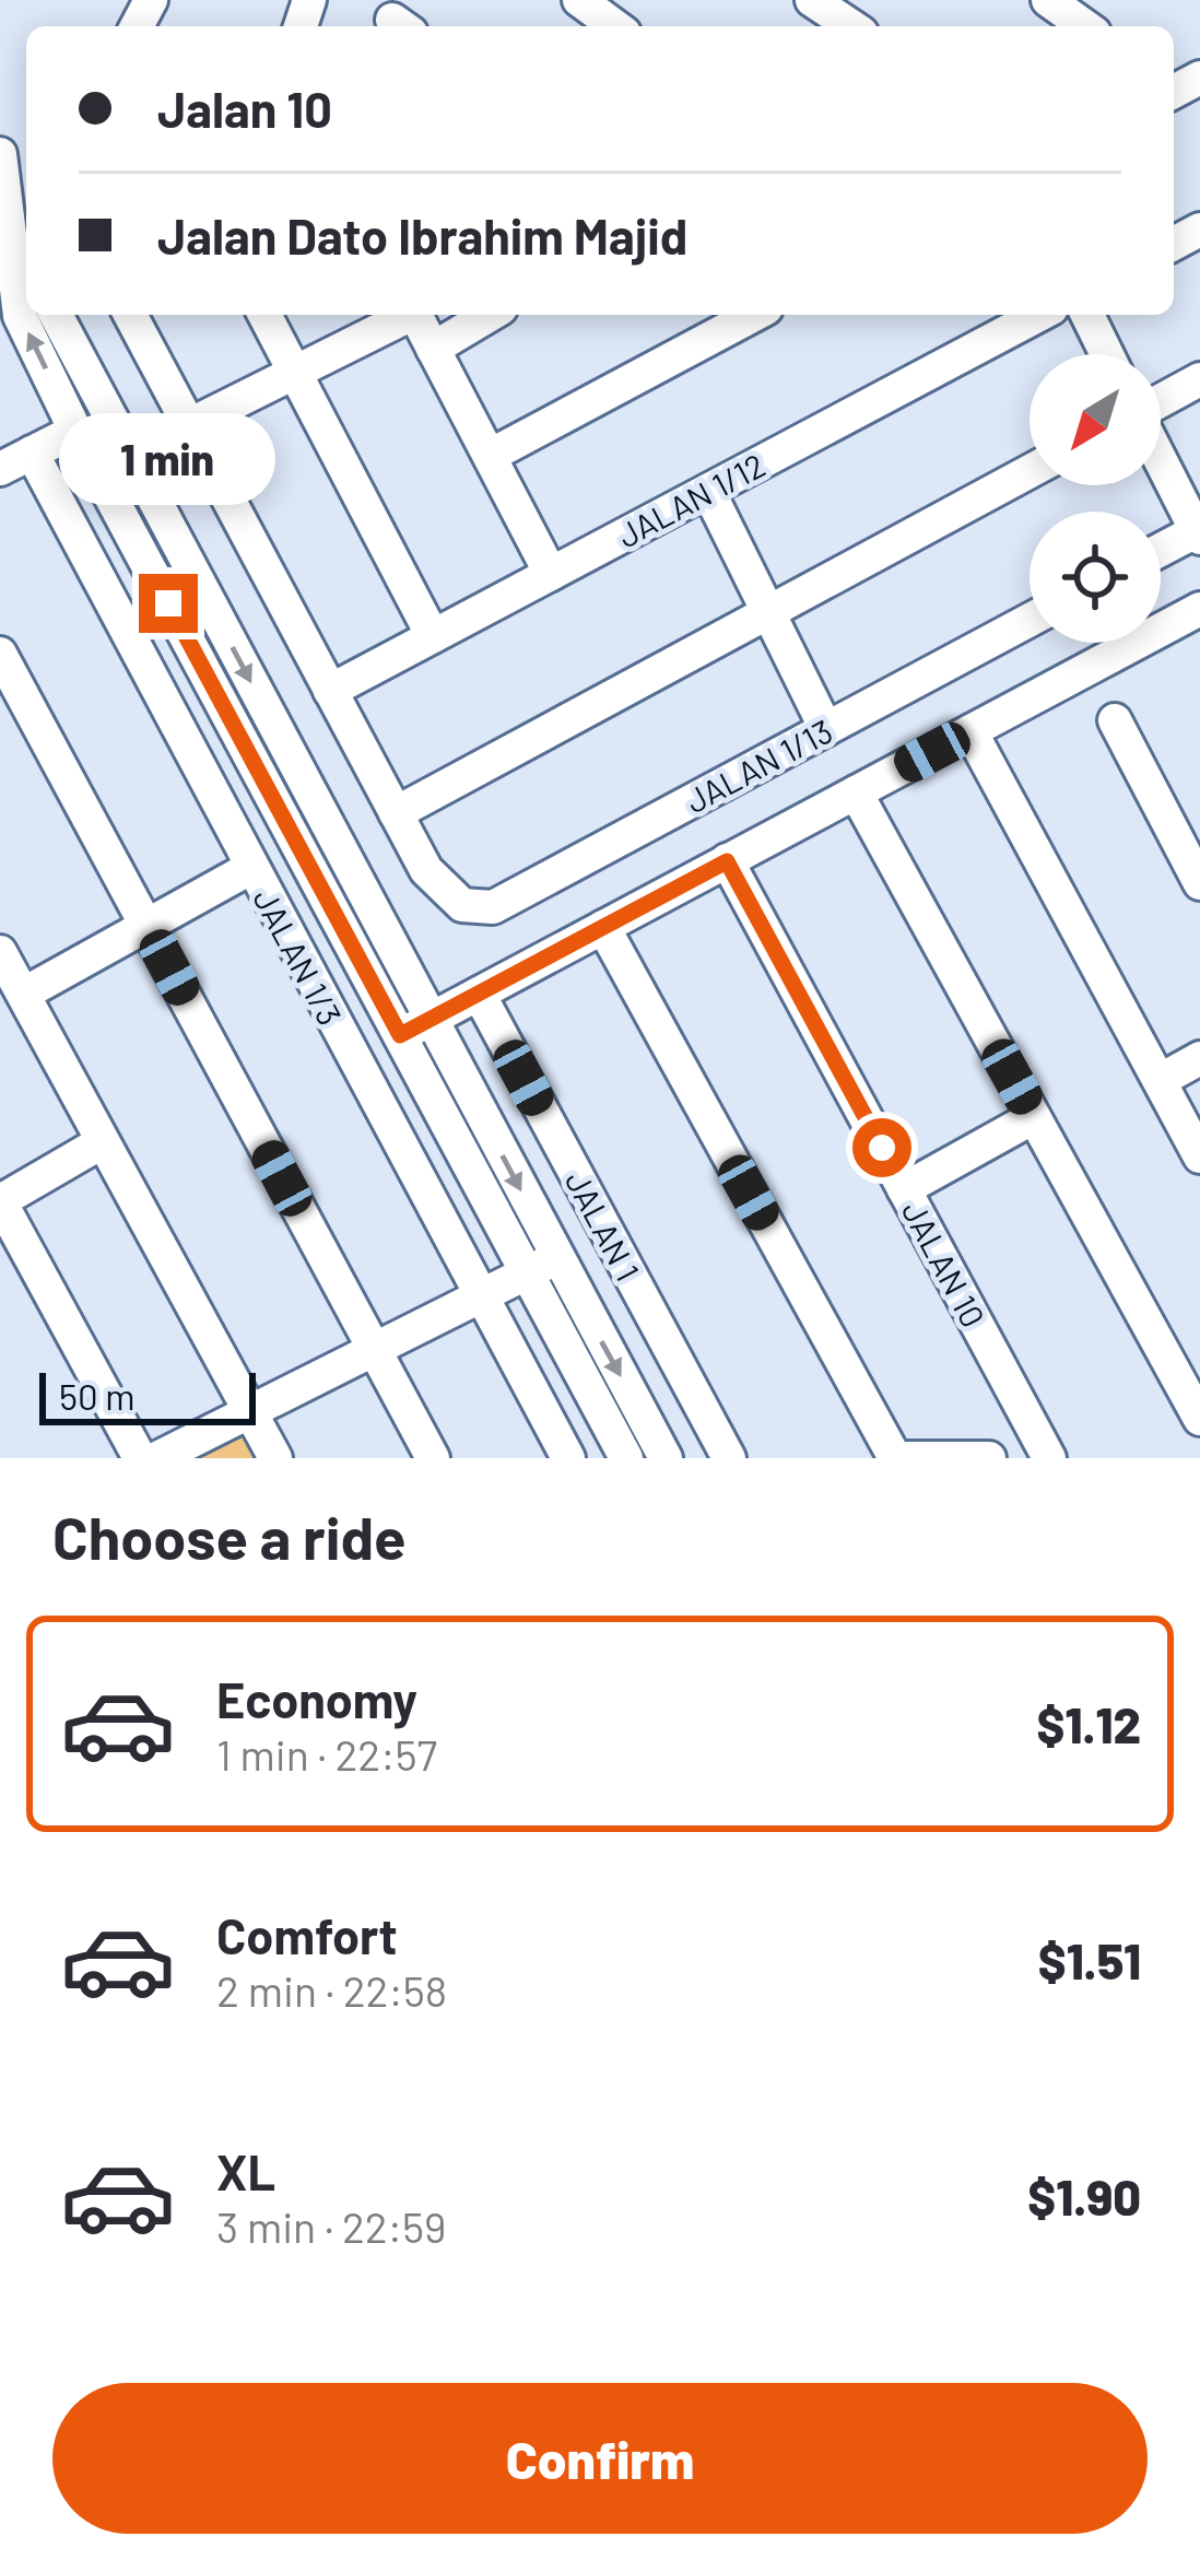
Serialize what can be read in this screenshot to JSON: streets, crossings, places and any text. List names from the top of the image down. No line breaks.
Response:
{"streets":{"street":["JALAN 1/12","JALAN 1/13","JALAN 1/3","JALAN 1","JALAN 10"]},"scale_bar":"50 m","north":"bottom left","page":{"banner":["Jalan 10","Jalan Dato Ibrahim Majid"],"bubble":"1 min","scale":"50 m","heading":"Choose a ride","list":[{"name":"Economy","note":"1 min · 22:57","value":"$1.12"},{"name":"Comfort","note":"2 min · 22:58","value":"$1.51"},{"name":"XL","note":"3 min · 22:59","value":"$1.90"}],"buttons":"Confirm"}}
